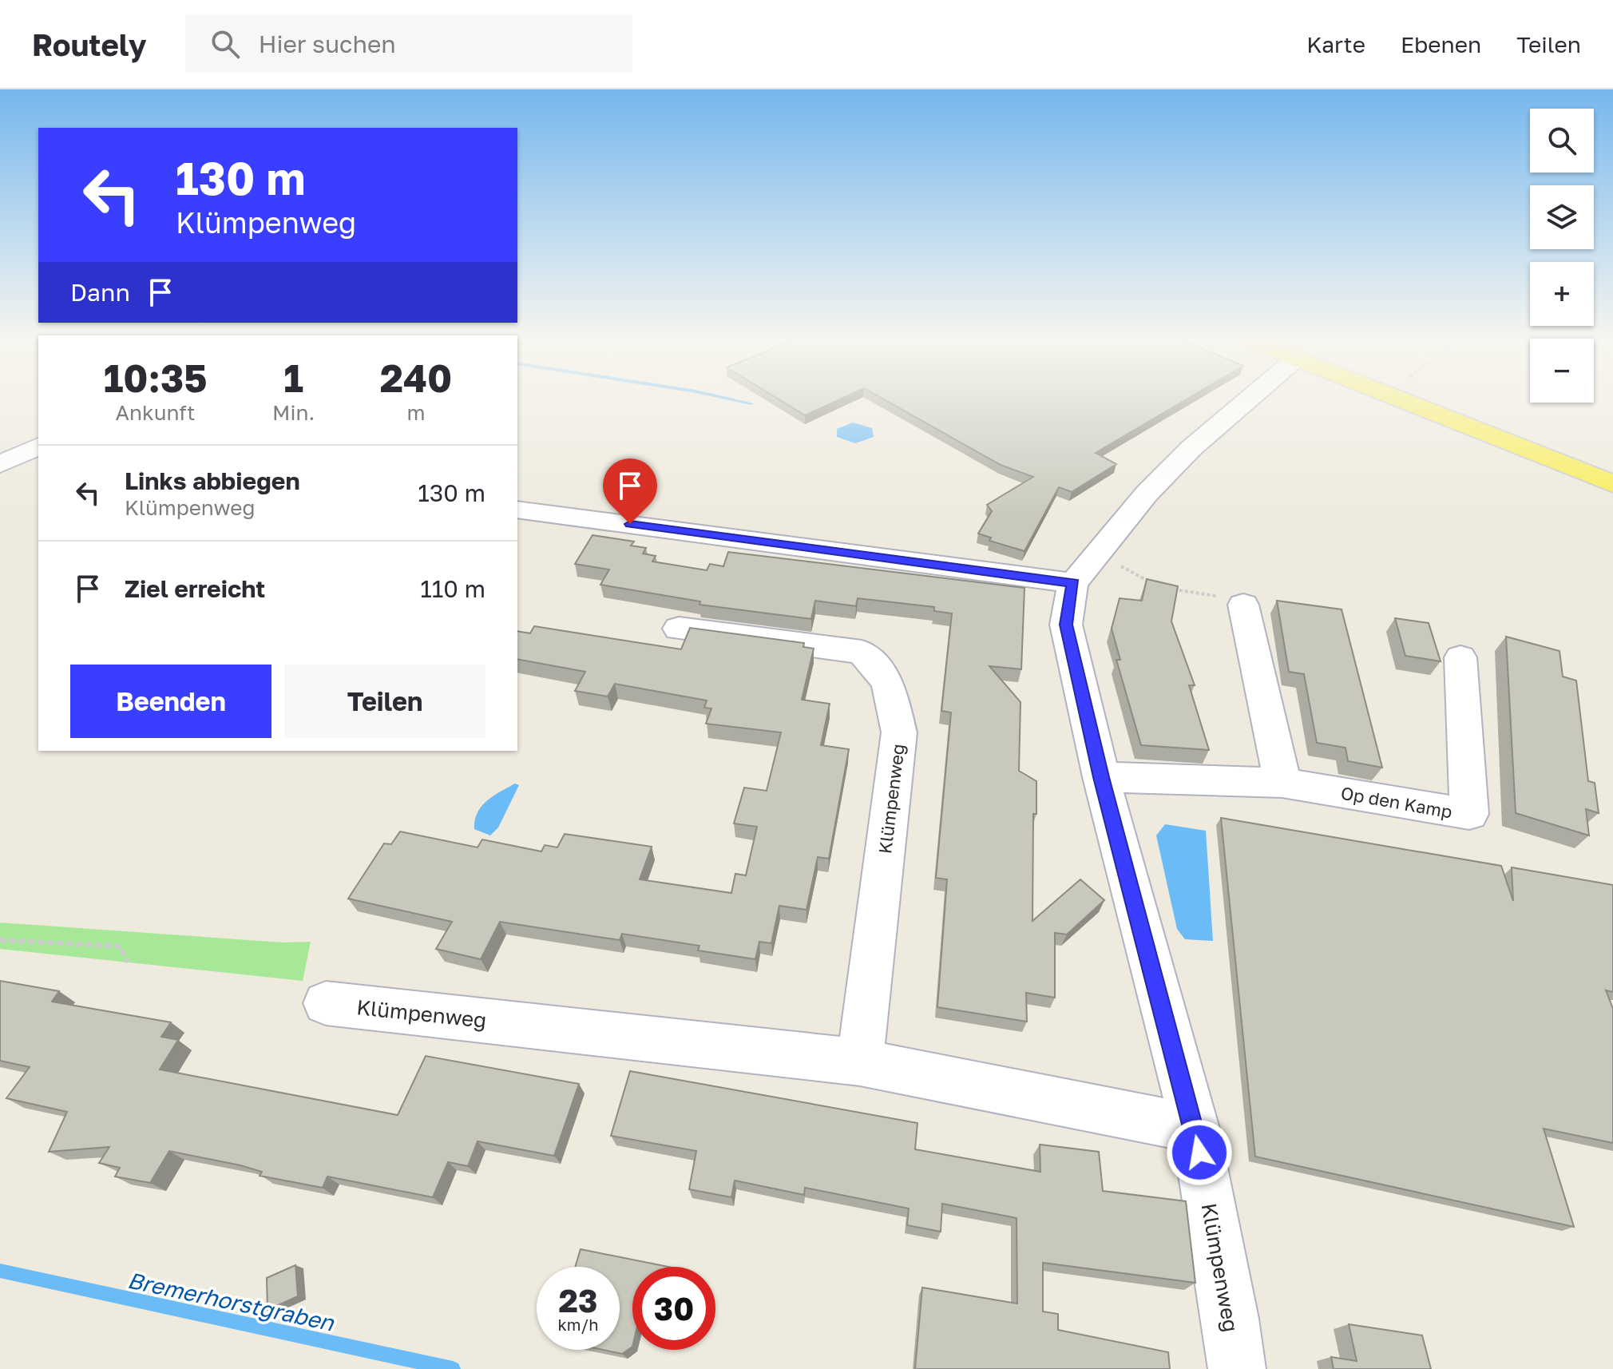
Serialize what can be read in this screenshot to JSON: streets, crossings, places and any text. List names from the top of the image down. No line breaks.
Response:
{"streets":{"street":["Klümpenweg","Op den Kamp"]},"crossings":[["Klümpenweg","Op den Kamp"]],"water":["Bremerhorstgraben"],"page":{"header":"Routely","search":"Hier suchen","nav":["Karte","Ebenen","Teilen"],"map_buttons":["+","−"],"turn":["130 m","Klümpenweg"],"then":"Dann","eta":["10:35","Ankunft","1","Min.","240","m"],"list":[{"name":"Links abbiegen","note":"Klümpenweg","value":"130 m"},{"name":"Ziel erreicht","value":"110 m"}],"buttons":["Beenden","Teilen"],"speed":"23 km/h","limit":"30"}}
